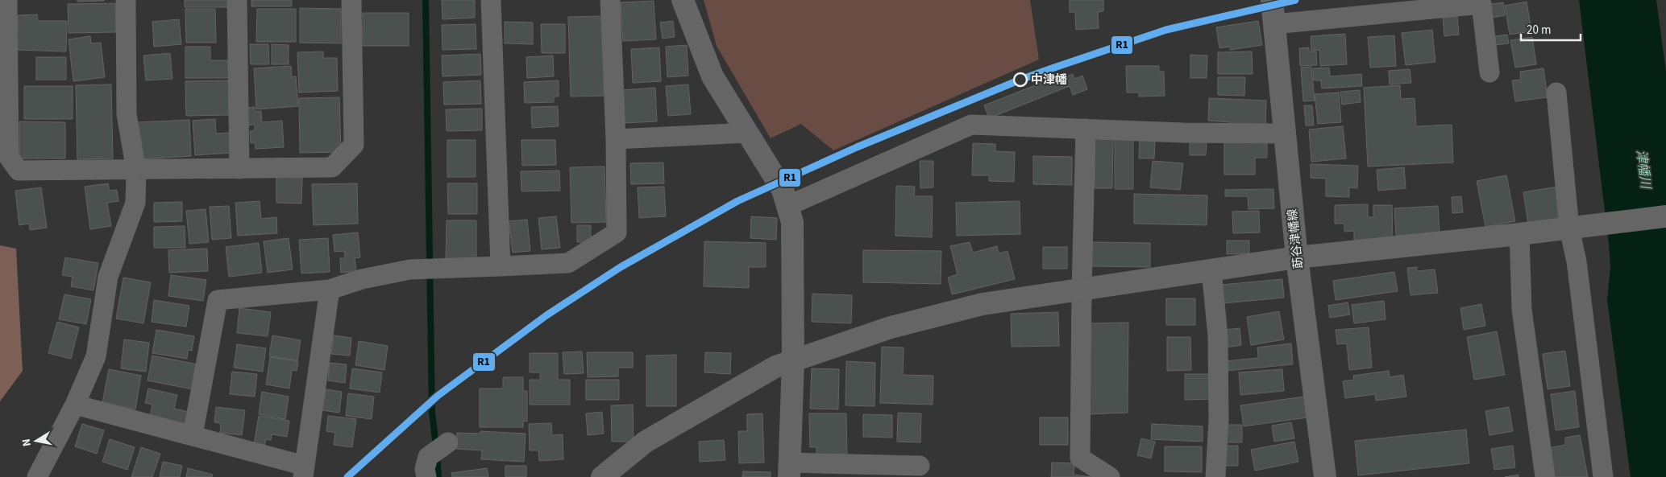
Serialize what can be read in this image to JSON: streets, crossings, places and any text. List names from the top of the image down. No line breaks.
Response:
{"streets":{"street":["莇谷津幡線"]},"water":["津幡川"],"places":["中津幡"],"lines":["transit line R1"],"scale_bar":"20 m","north":"left"}
